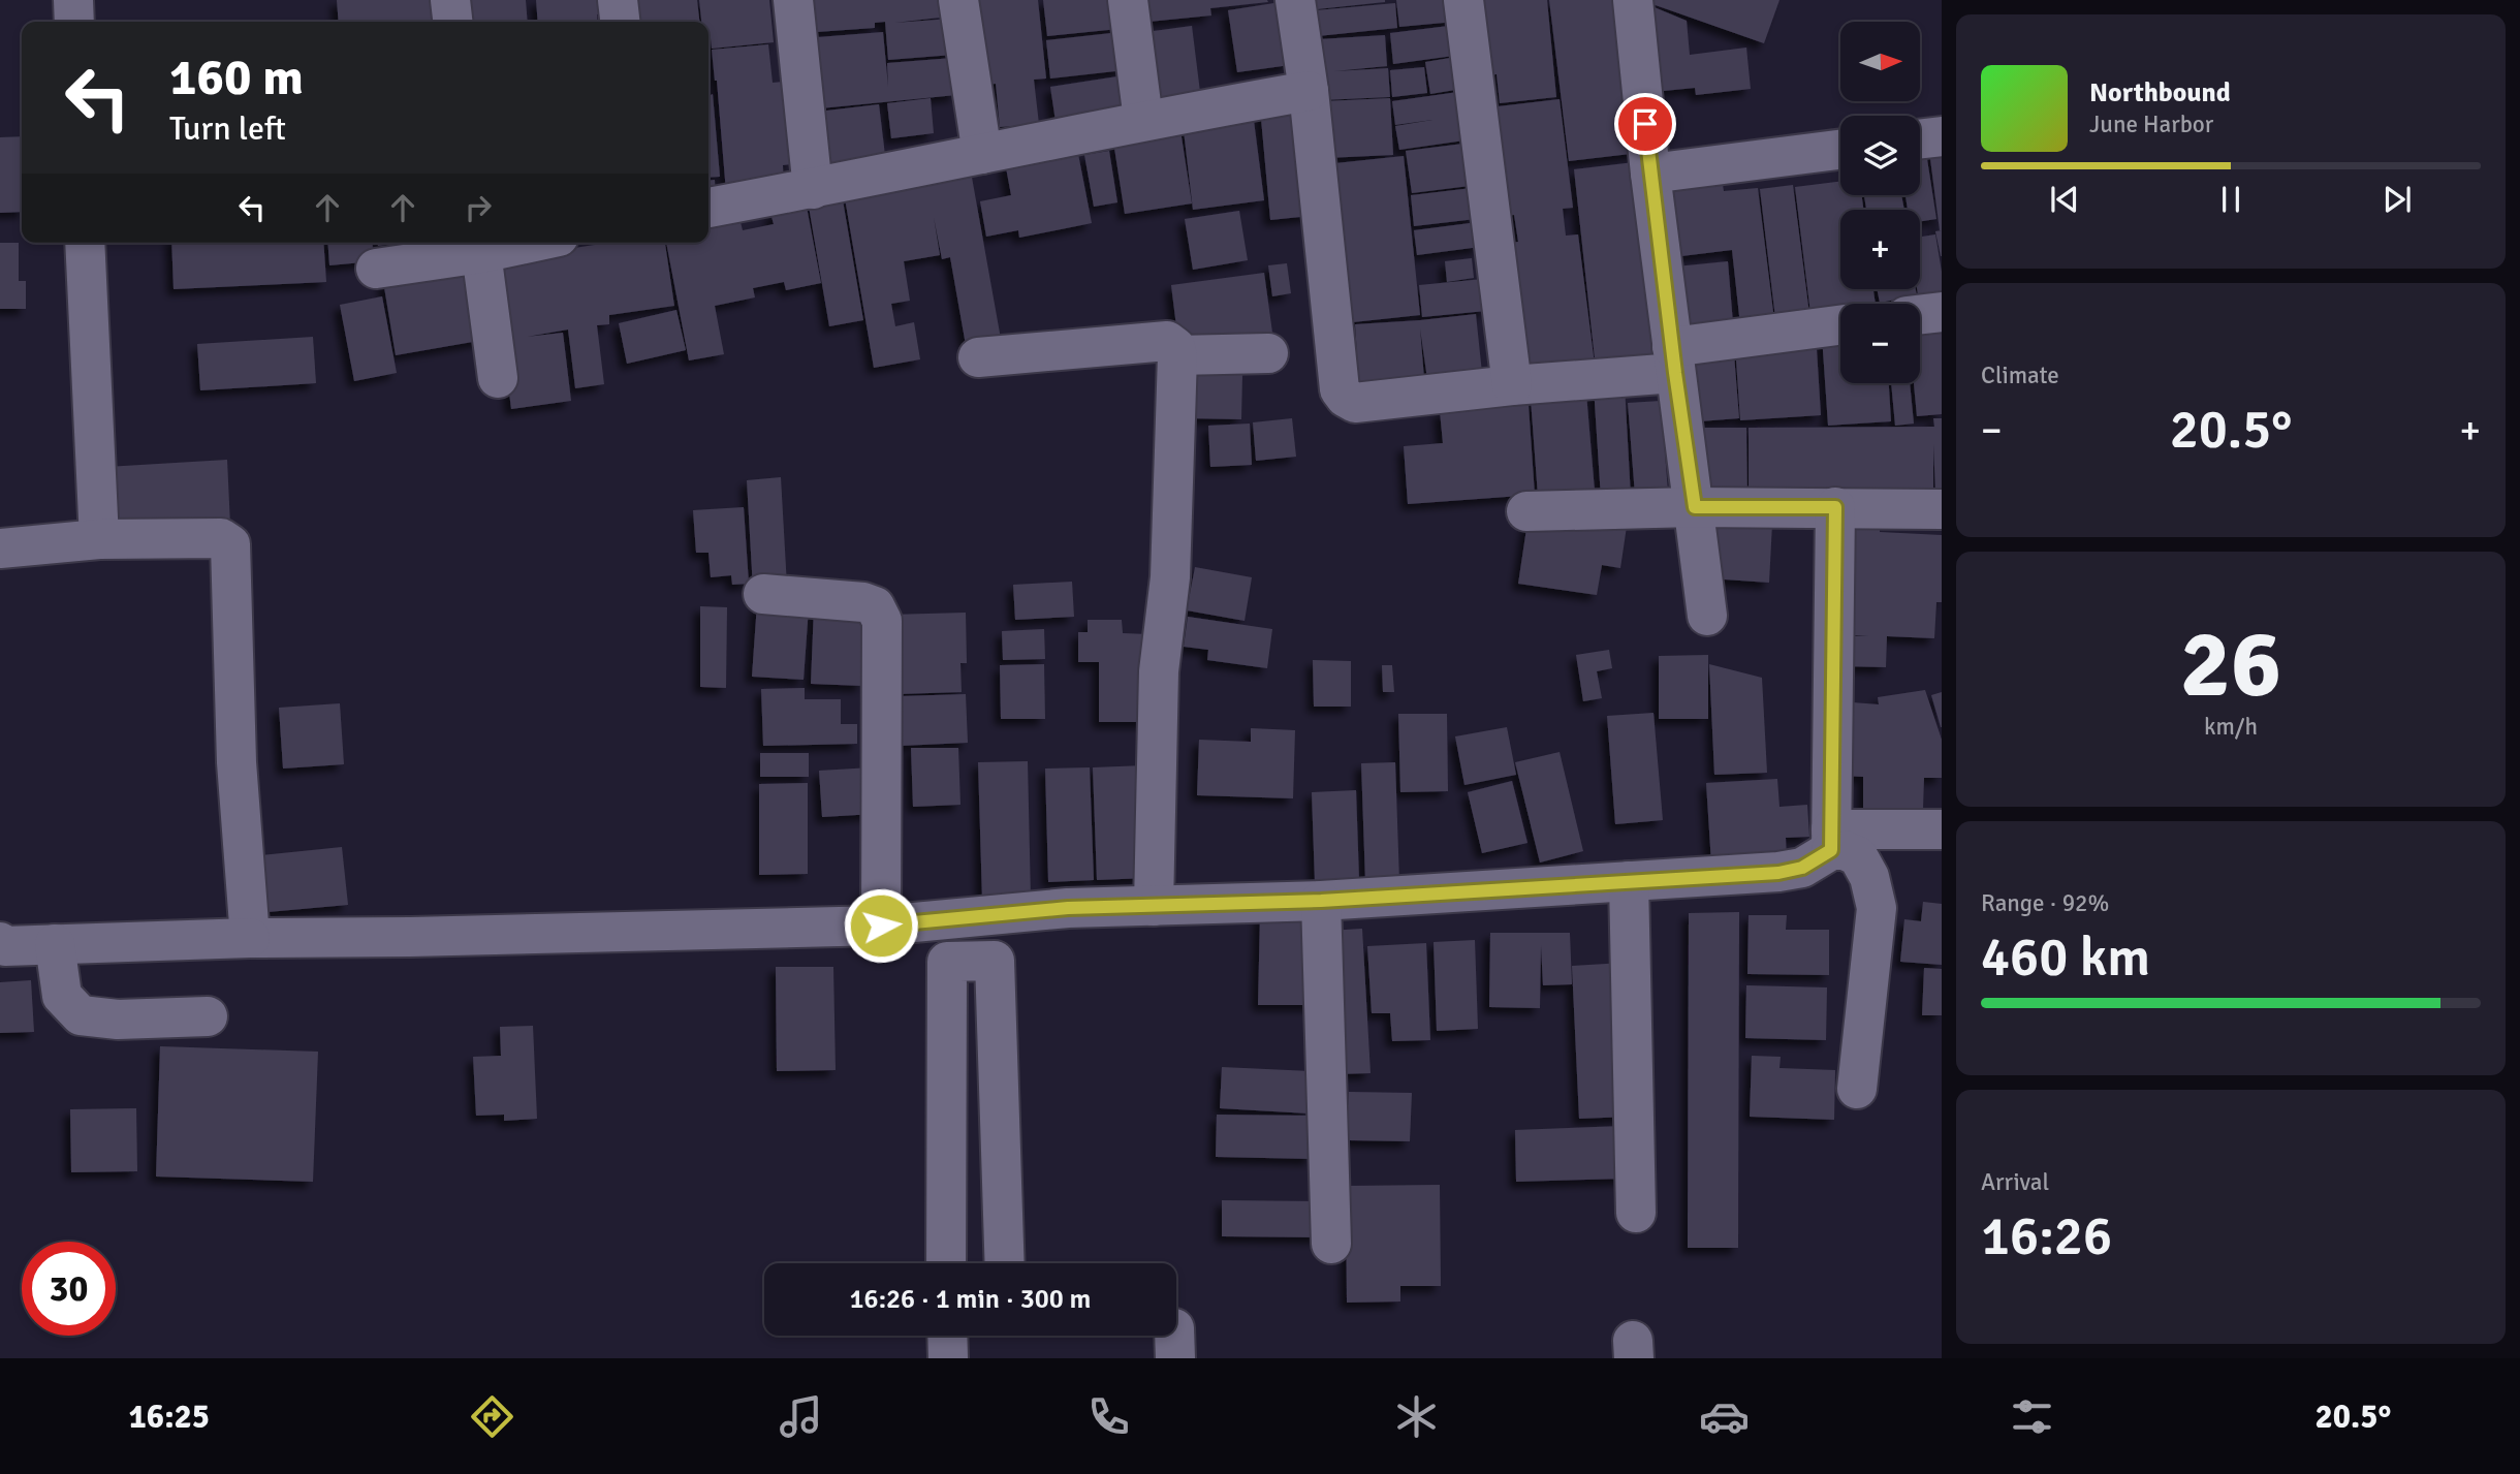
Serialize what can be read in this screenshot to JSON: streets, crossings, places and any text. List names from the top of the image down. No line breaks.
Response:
{"north":"right","page":{"map_buttons":["+","−"],"turn":["160 m","Turn left"],"song":["Northbound","June Harbor"],"tile":["Climate",["26","km/h"],["Range · 92%","460 km"],["Arrival","16:26"]],"heat":["−","20.5°","+"],"limit":"30","trip":"16:26 · 1 min · 300 m","tabs":["16:25","20.5°"]}}
